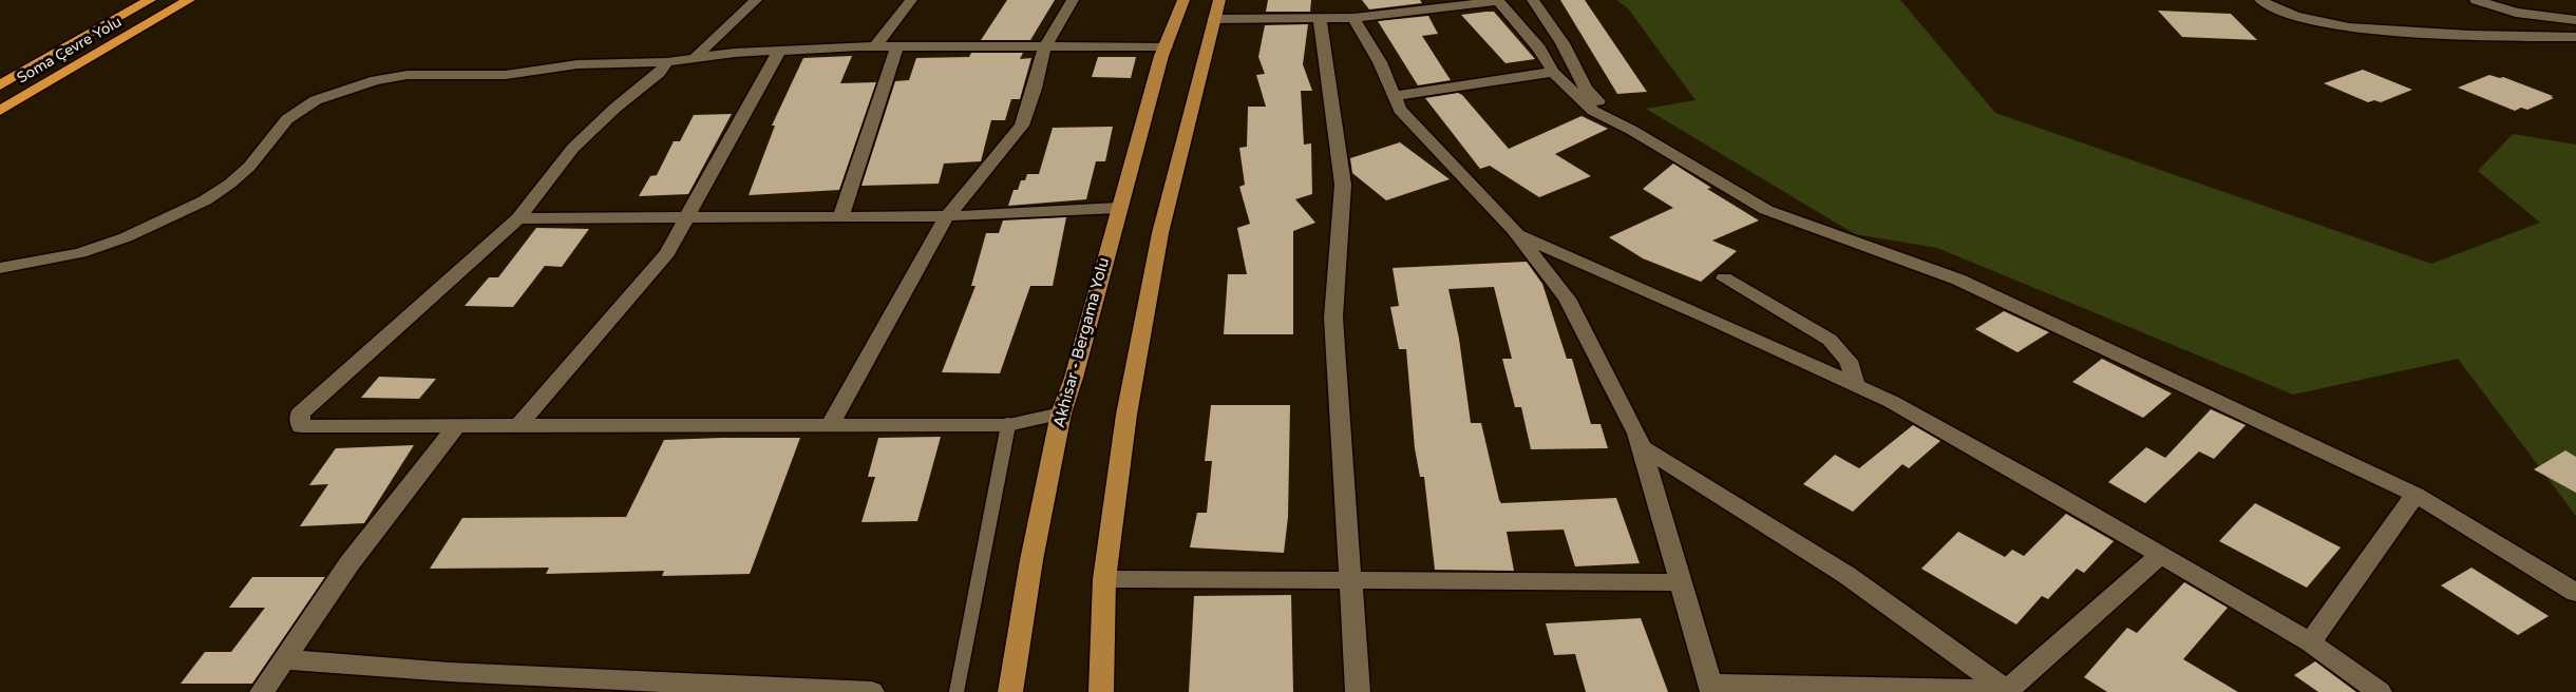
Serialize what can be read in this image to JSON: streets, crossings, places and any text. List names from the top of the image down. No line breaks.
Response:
{"streets":{"highway":["Soma Çevre Yolu"],"main road":["Akhisar - Bergama Yolu"]}}
